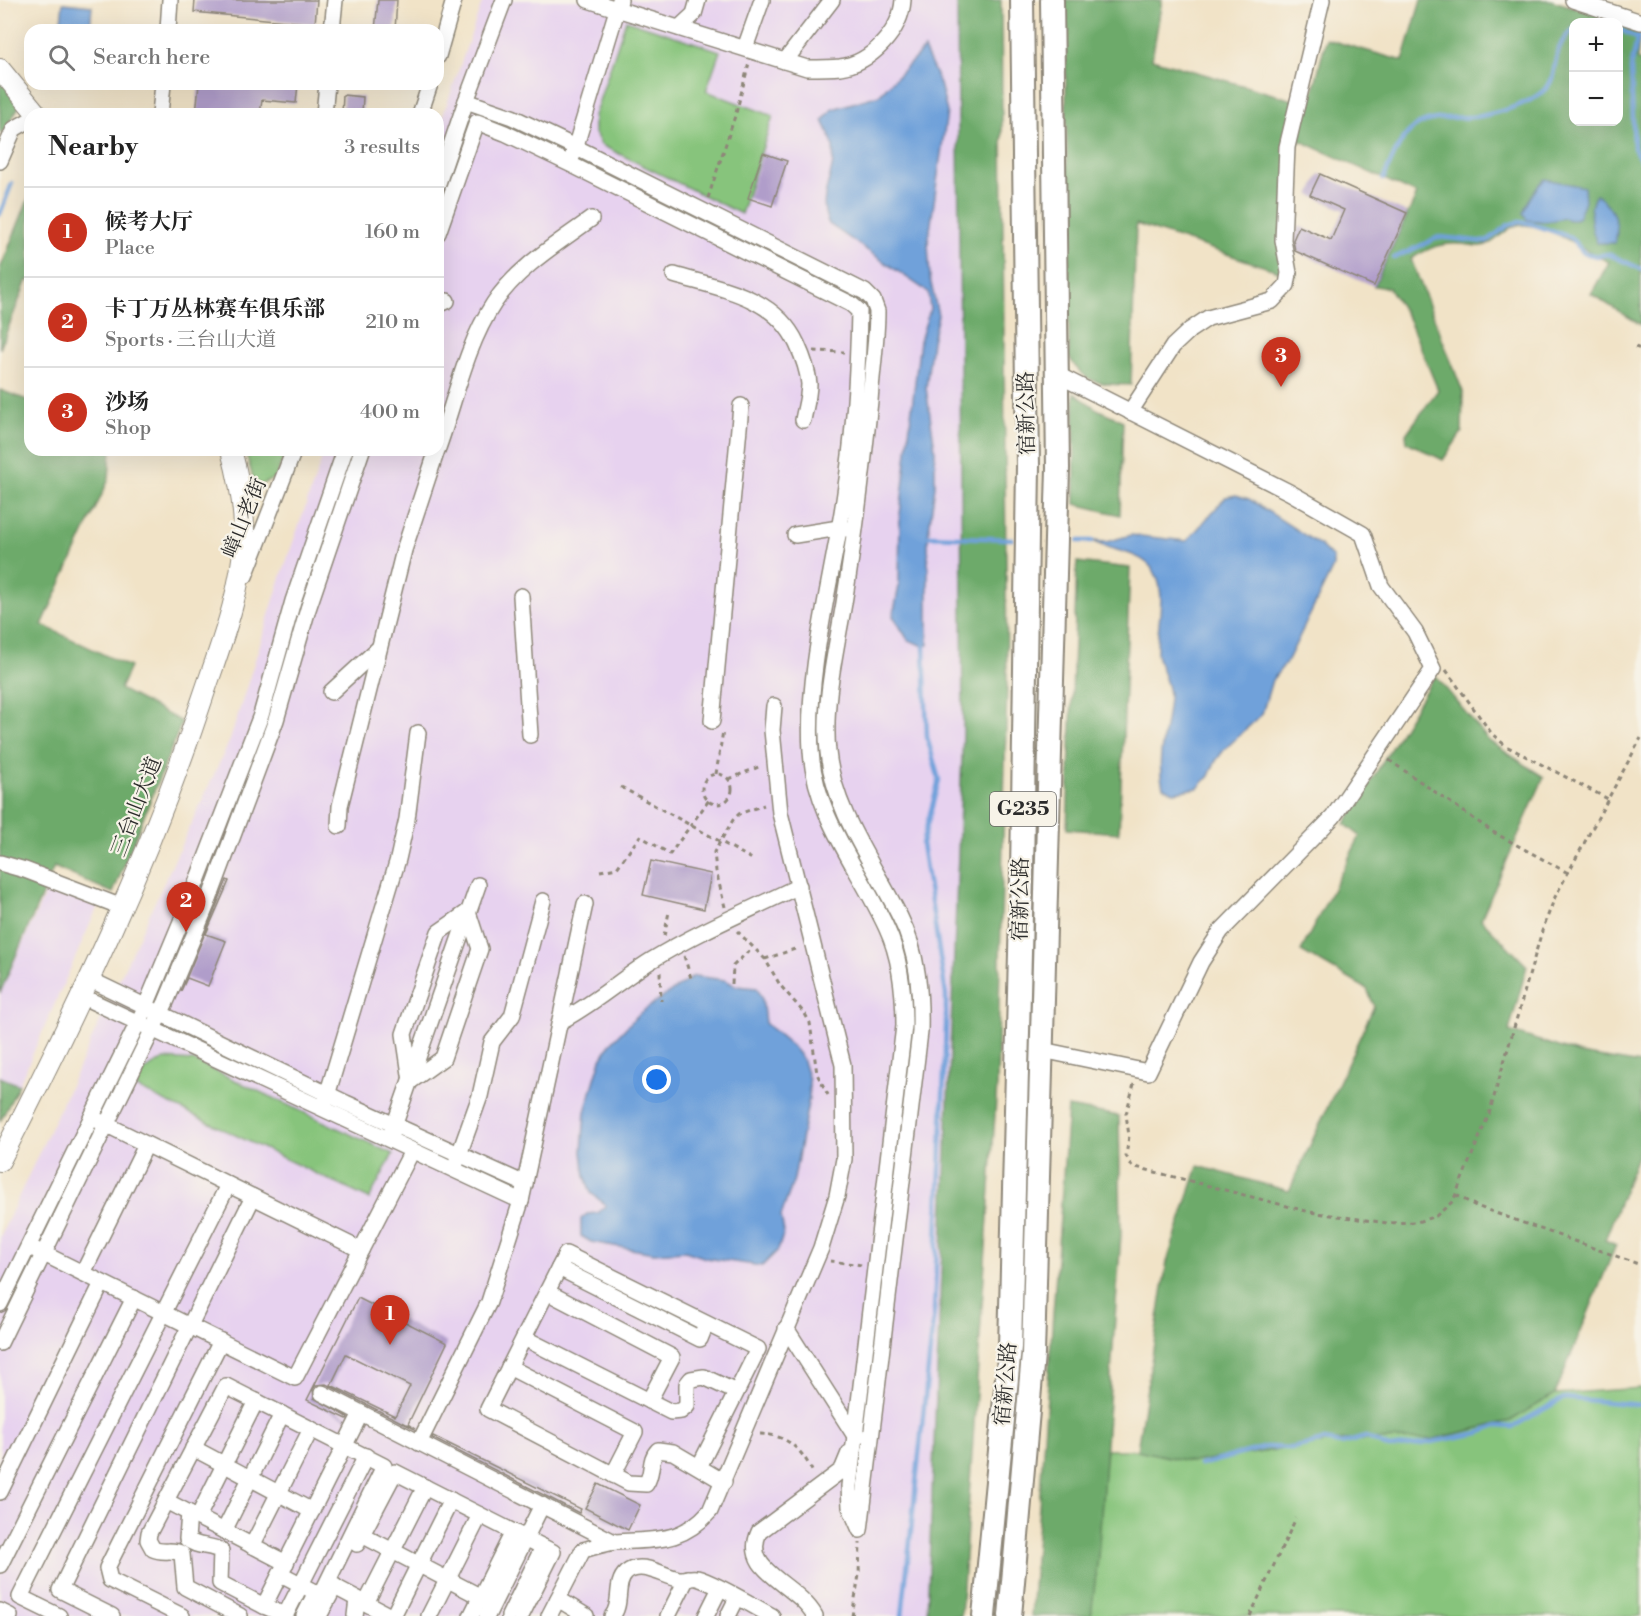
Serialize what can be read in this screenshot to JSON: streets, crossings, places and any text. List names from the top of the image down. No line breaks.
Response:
{"streets":{"highway":["宿新公路","G235"],"main road":["三台山大道"],"street":["嶂山老街"]},"crossings":[["嶂山老街","三台山大道"]],"page":{"map_buttons":["+","−"],"search":"Search here","heading":["Nearby","3 results"],"list":[{"mark":"1","name":"候考大厅","note":"Place","value":"160 m"},{"mark":"2","name":"卡丁万丛林赛车俱乐部","note":"Sports · 三台山大道","value":"210 m"},{"mark":"3","name":"沙场","note":"Shop","value":"400 m"}],"pins":["3","2","1"]}}
